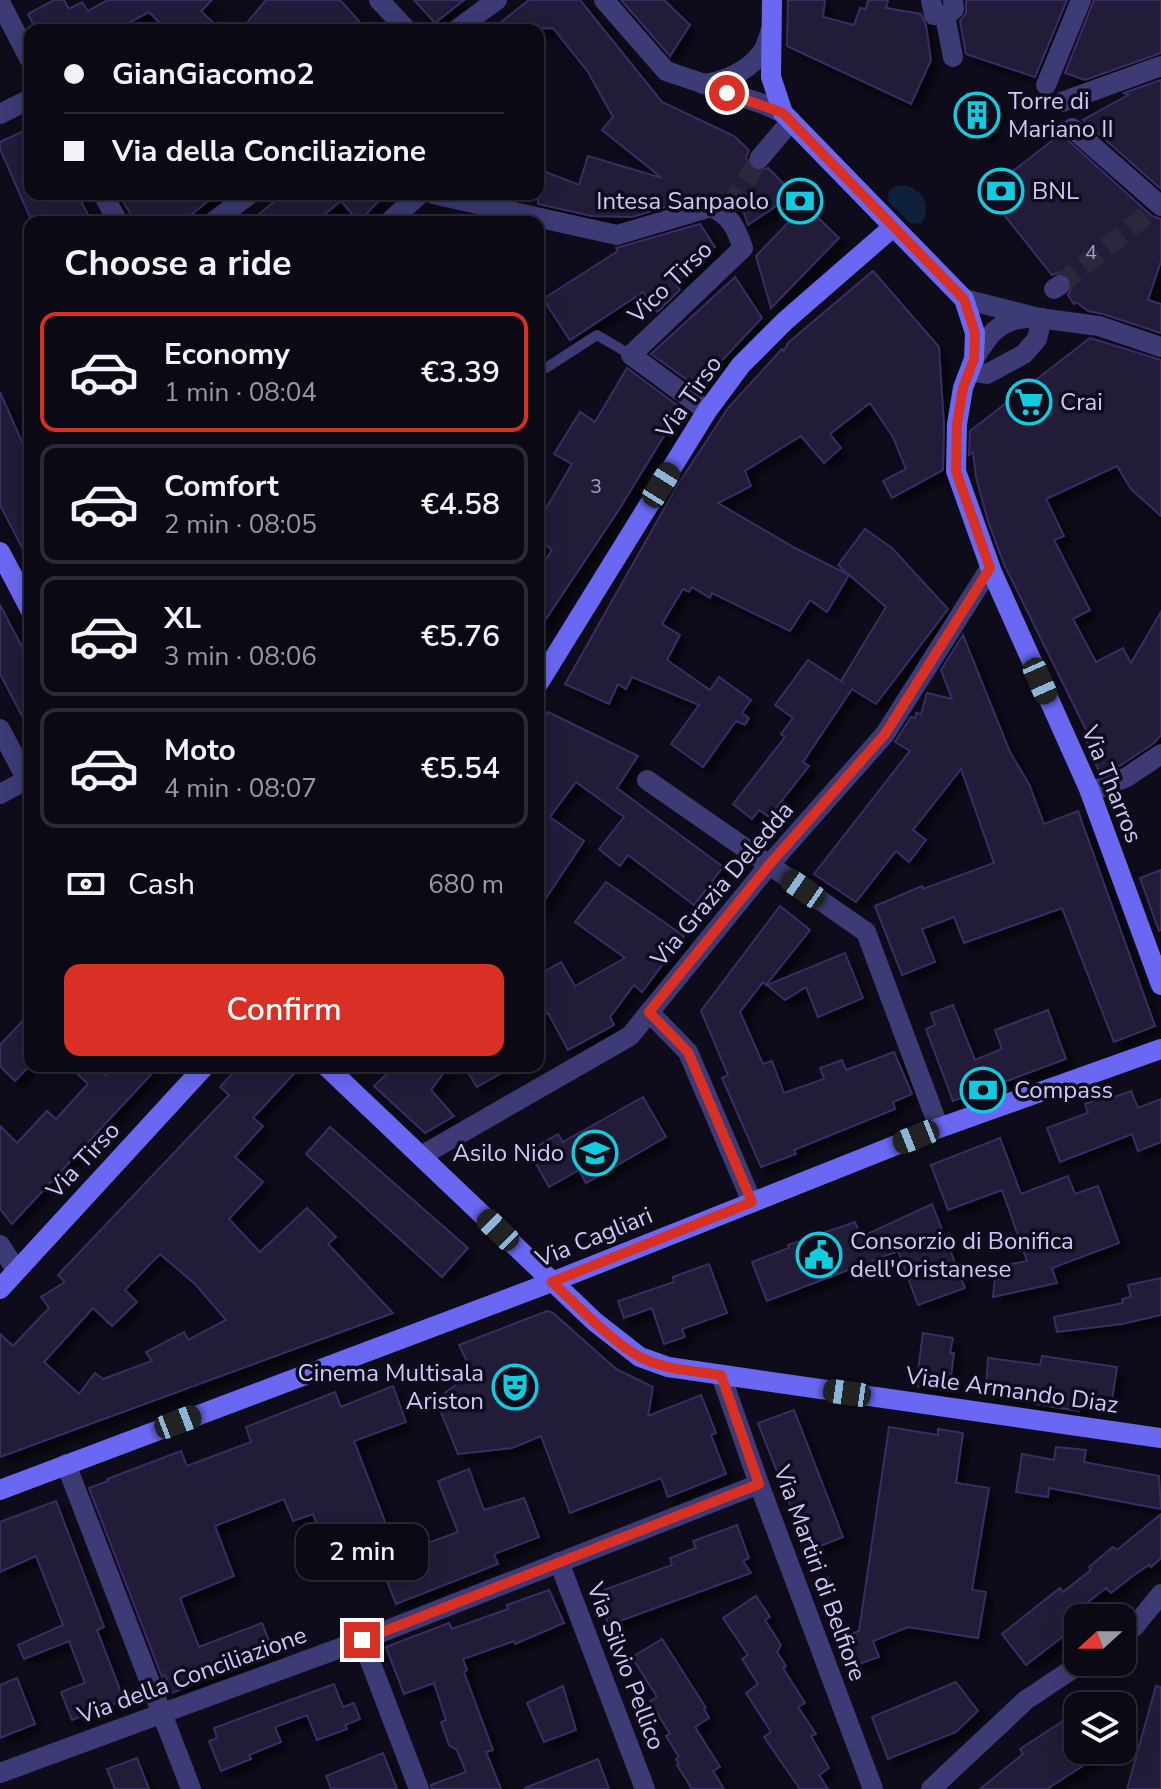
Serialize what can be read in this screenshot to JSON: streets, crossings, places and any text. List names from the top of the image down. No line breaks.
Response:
{"streets":{"street":["Vico Tirso","Via Tirso","Via Tharros","Via Grazia Deledda","Via Cagliari","Viale Armando Diaz","Via Martiri di Belfiore","Via Silvio Pellico","Via della Conciliazione"]},"crossings":[["Vico Tirso","Via Tirso"],["Via Tharros","Via Grazia Deledda"],["Via Grazia Deledda","Viale Armando Diaz"],["Via Cagliari","Viale Armando Diaz"],["Viale Armando Diaz","Via Martiri di Belfiore"],["Via Martiri di Belfiore","Via della Conciliazione"],["Via Silvio Pellico","Via della Conciliazione"]],"places":{"building":["Torre di Mariano II"],"bank":["BNL","Intesa Sanpaolo","Compass"],"supermarket":["Crai"],"school or university":["Asilo Nido"],"public building":["Consorzio di Bonifica dell'Oristanese"],"theatre":["Cinema Multisala Ariston"]},"house_numbers":["4","3"],"north":"left","page":{"banner":["GianGiacomo2","Via della Conciliazione"],"heading":"Choose a ride","list":[{"name":"Economy","note":"1 min · 08:04","value":"€3.39"},{"name":"Comfort","note":"2 min · 08:05","value":"€4.58"},{"name":"XL","note":"3 min · 08:06","value":"€5.76"},{"name":"Moto","note":"4 min · 08:07","value":"€5.54"}],"pay":["Cash","680 m"],"buttons":"Confirm","bubble":"2 min"}}
